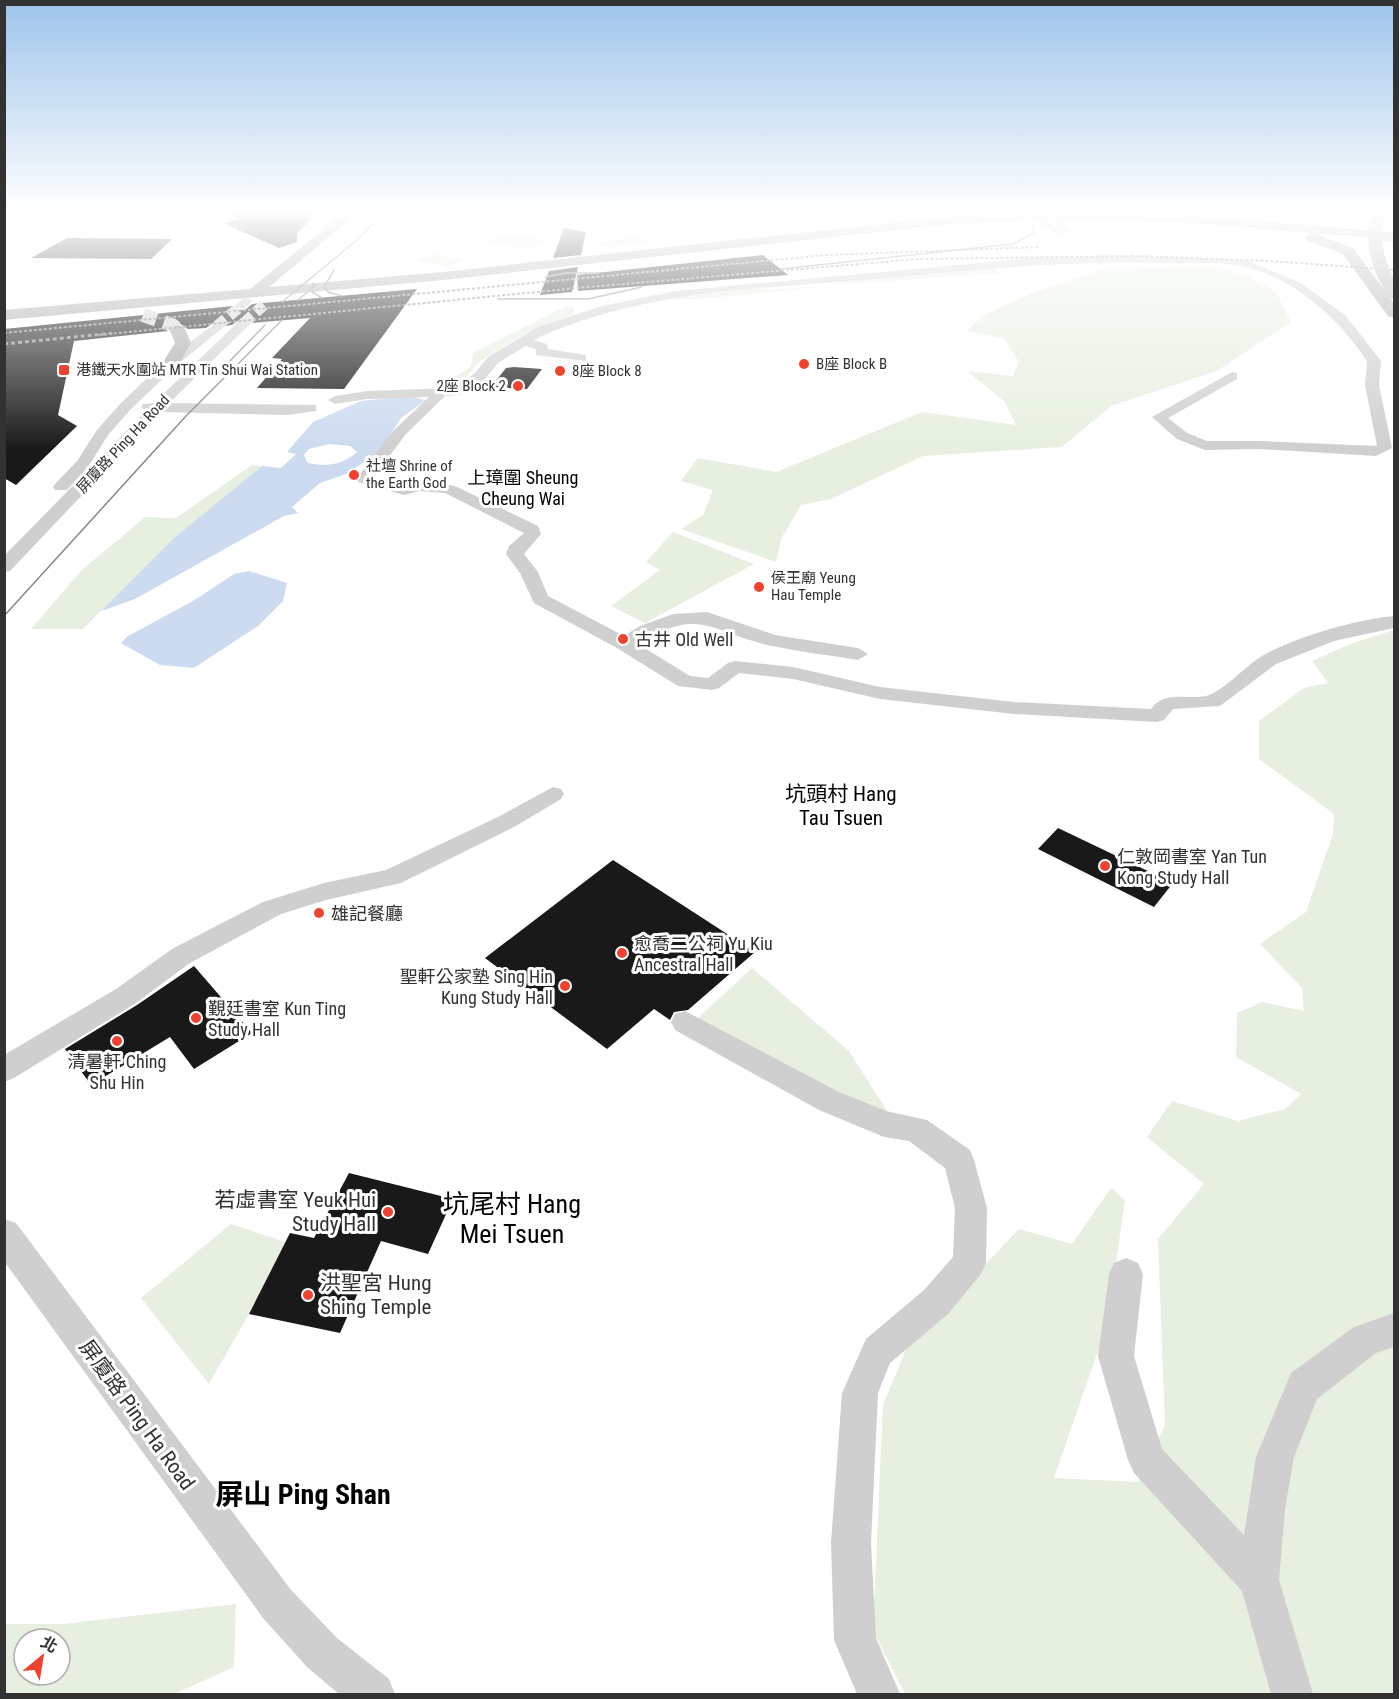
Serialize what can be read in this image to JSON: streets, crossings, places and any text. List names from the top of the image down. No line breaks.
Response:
{"streets":{"street":["屏廈路 Ping Ha Road"]},"districts":["上璋圍 Sheung Cheung Wai","坑頭村 Hang Tau Tsuen","坑尾村 Hang Mei Tsuen","屏山 Ping Shan"],"places":{"other":["B座 Block B","8座 Block 8","2座 Block 2","社壇 Shrine of the Earth God","侯王廟 Yeung Hau Temple","古井 Old Well","仁敦岡書室 Yan Tun Kong Study Hall","雄記餐廳","愈喬二公祠 Yu Kiu Ancestral Hall","聖軒公家塾 Sing Hin Kung Study Hall","覲廷書室 Kun Ting Study Hall","清暑軒 Ching Shu Hin","若虛書室 Yeuk Hui Study Hall","洪聖宮 Hung Shing Temple"],"transit":["港鐵天水圍站 MTR Tin Shui Wai Station"]},"north":"top right"}
